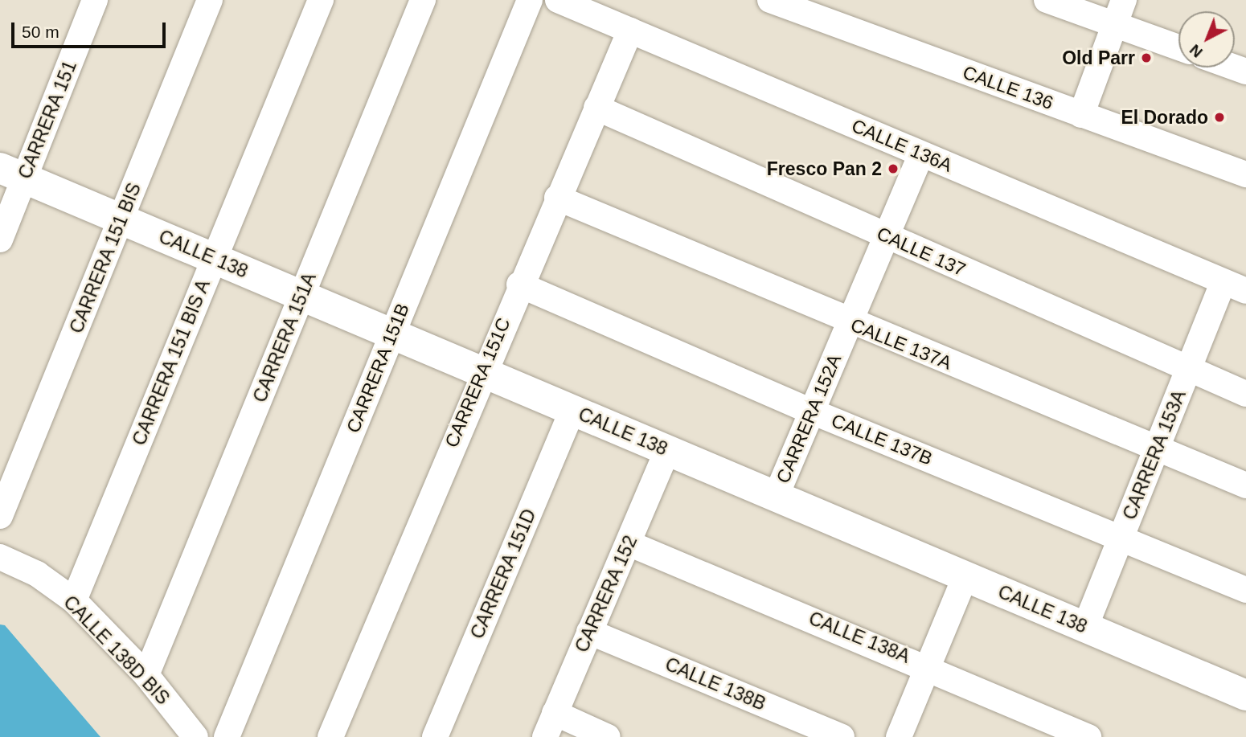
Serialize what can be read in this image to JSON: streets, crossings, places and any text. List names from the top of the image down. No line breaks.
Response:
{"streets":{"main road":["CALLE 138"],"street":["CALLE 136","CARRERA 151","CALLE 136A","CALLE 137","CARRERA 151 BIS","CARRERA 151A","CALLE 137A","CARRERA 151 BIS A","CARRERA 151B","CARRERA 151C","CARRERA 152A","CALLE 137B","CARRERA 153A","CARRERA 151D","CARRERA 152","CALLE 138A","CALLE 138D BIS","CALLE 138B"]},"crossings":[["CARRERA 151","CALLE 138"],["CALLE 136A","CARRERA 151C"],["CALLE 136A","CARRERA 152A"],["CALLE 136A","CARRERA 153A"],["CALLE 137","CARRERA 151C"],["CALLE 137","CARRERA 152A"],["CALLE 137","CARRERA 153A"],["CALLE 138","CARRERA 151 BIS"],["CALLE 138","CARRERA 151A"],["CALLE 138","CARRERA 151 BIS A"],["CALLE 138","CARRERA 151B"],["CALLE 138","CARRERA 151C"],["CALLE 138","CARRERA 152A"],["CALLE 138","CARRERA 153A"],["CALLE 138","CARRERA 151D"],["CALLE 138","CARRERA 152"],["CARRERA 151A","CALLE 138D BIS"],["CALLE 137A","CARRERA 151C"],["CALLE 137A","CARRERA 152A"],["CALLE 137A","CARRERA 153A"],["CARRERA 151 BIS A","CALLE 138D BIS"],["CARRERA 151C","CALLE 137B"],["CARRERA 152A","CALLE 137B"],["CALLE 137B","CARRERA 153A"],["CARRERA 152","CALLE 138A"],["CARRERA 152","CALLE 138B"]],"places":["Old Parr","El Dorado","Fresco Pan 2"],"scale_bar":"50 m","north":"bottom left"}
